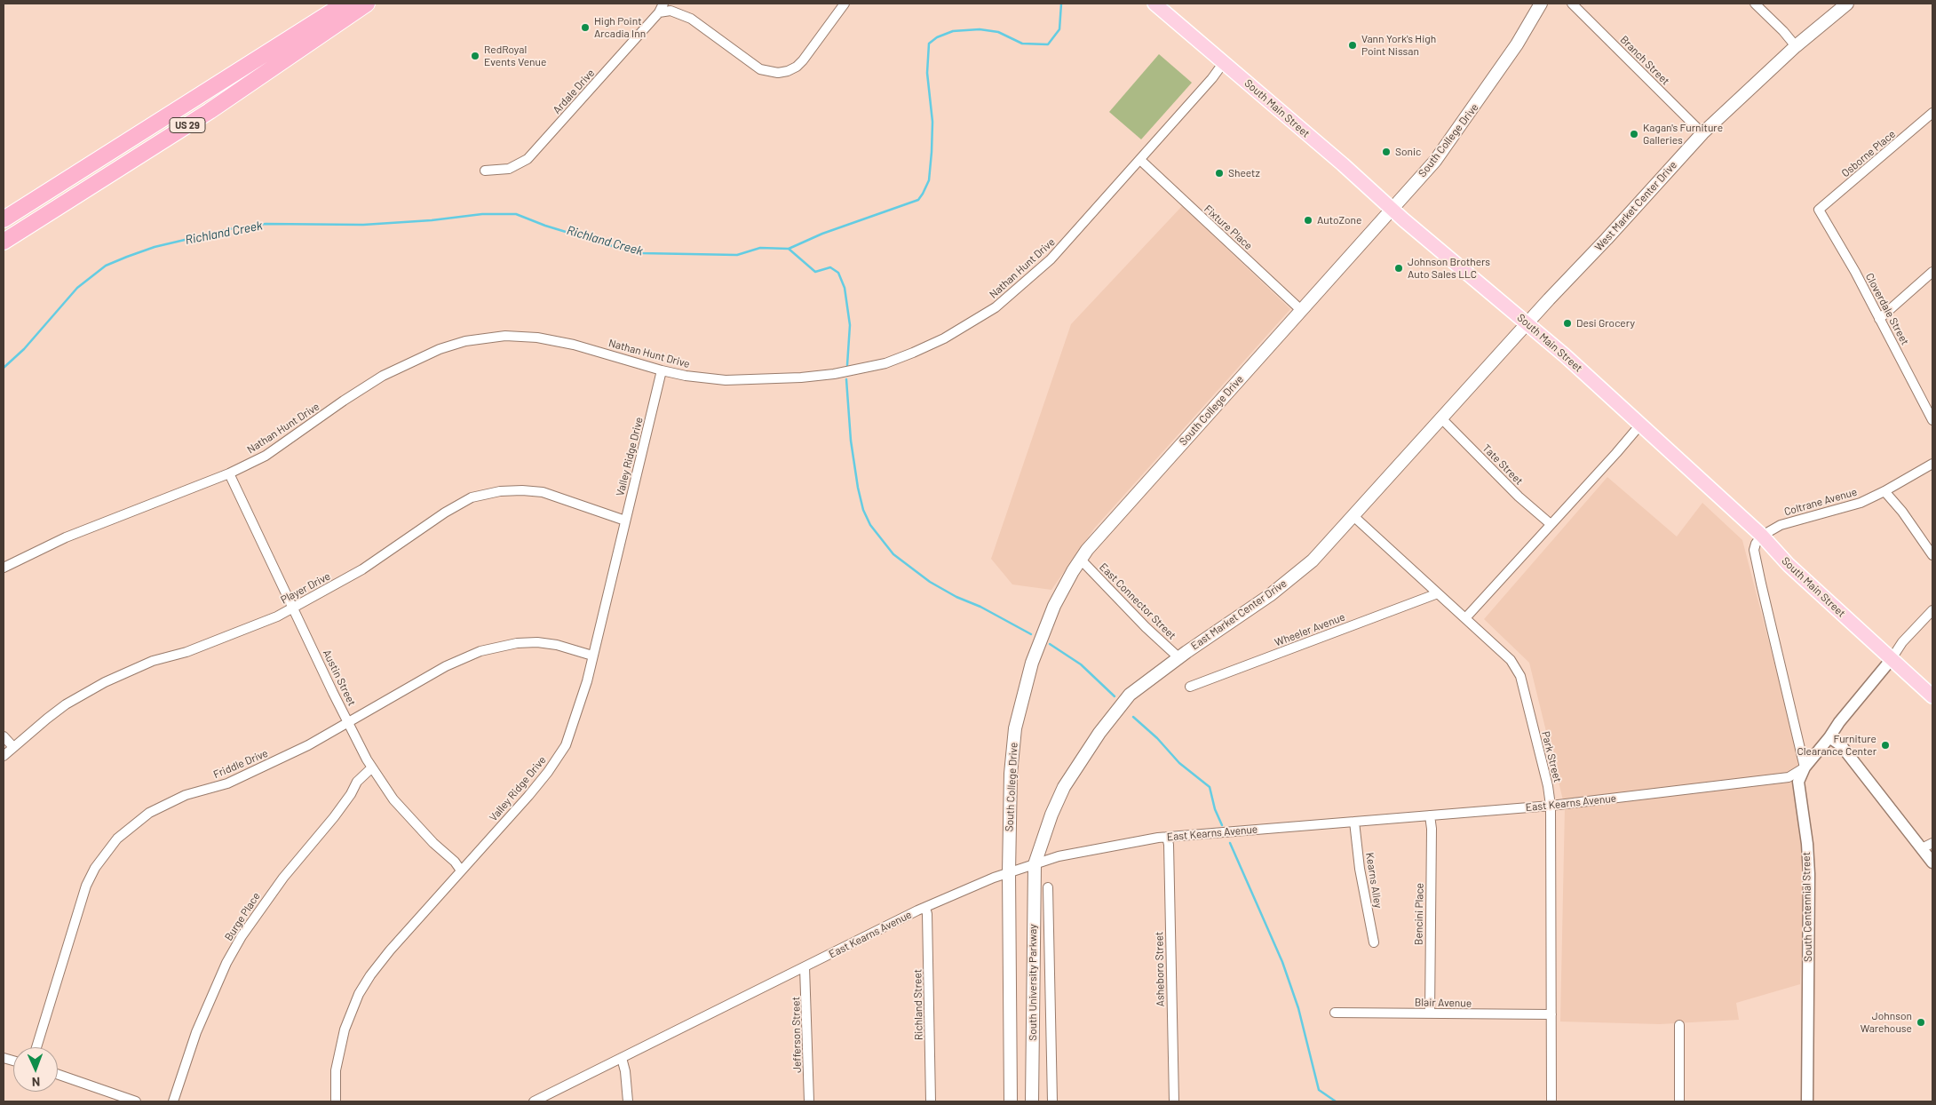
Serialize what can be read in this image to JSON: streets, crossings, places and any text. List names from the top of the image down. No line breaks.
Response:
{"streets":{"highway":["US 29"],"main road":["South Main Street","South College Drive","West Market Center Drive","East Market Center Drive","South University Parkway"],"street":["Branch Street","Ardale Drive","Osborne Place","Fixture Place","Nathan Hunt Drive","Cloverdale Street","Valley Ridge Drive","Tate Street","Coltrane Avenue","Player Drive","East Connector Street","Wheeler Avenue","Austin Street","Park Street","Friddle Drive","East Kearns Avenue","Kearns Alley","South Centennial Street","Bencini Place","Burge Place","Asheboro Street","Blair Avenue","Richland Street","Jefferson Street"]},"crossings":[["Branch Street","West Market Center Drive"],["South Main Street","South College Drive"],["South Main Street","West Market Center Drive"],["South Main Street","Nathan Hunt Drive"],["South Main Street","Coltrane Avenue"],["South Main Street","East Market Center Drive"],["South Main Street","East Kearns Avenue"],["South Main Street","South Centennial Street"],["South College Drive","Fixture Place"],["South College Drive","East Connector Street"],["South College Drive","East Kearns Avenue"],["South College Drive","South University Parkway"],["Osborne Place","Cloverdale Street"],["West Market Center Drive","East Market Center Drive"],["Fixture Place","Nathan Hunt Drive"],["Nathan Hunt Drive","Valley Ridge Drive"],["Nathan Hunt Drive","Austin Street"],["Valley Ridge Drive","Player Drive"],["Valley Ridge Drive","Austin Street"],["Valley Ridge Drive","Friddle Drive"],["Tate Street","East Market Center Drive"],["Coltrane Avenue","South Centennial Street"],["Player Drive","Austin Street"],["East Connector Street","East Market Center Drive"],["East Market Center Drive","Park Street"],["East Market Center Drive","East Kearns Avenue"],["East Market Center Drive","South University Parkway"],["Wheeler Avenue","Park Street"],["Austin Street","Friddle Drive"],["Austin Street","Burge Place"],["Park Street","East Kearns Avenue"],["Park Street","Blair Avenue"],["East Kearns Avenue","Kearns Alley"],["East Kearns Avenue","South Centennial Street"],["East Kearns Avenue","Bencini Place"],["East Kearns Avenue","Asheboro Street"],["East Kearns Avenue","South University Parkway"],["East Kearns Avenue","Richland Street"],["East Kearns Avenue","Jefferson Street"],["Bencini Place","Blair Avenue"]],"water":["Richland Creek"],"places":["High Point Arcadia Inn","Vann York's High Point Nissan","RedRoyal Events Venue","Kagan's Furniture Galleries","Sonic","Sheetz","AutoZone","Johnson Brothers Auto Sales LLC","Desi Grocery","Furniture Clearance Center","Johnson Warehouse"],"north":"bottom"}
